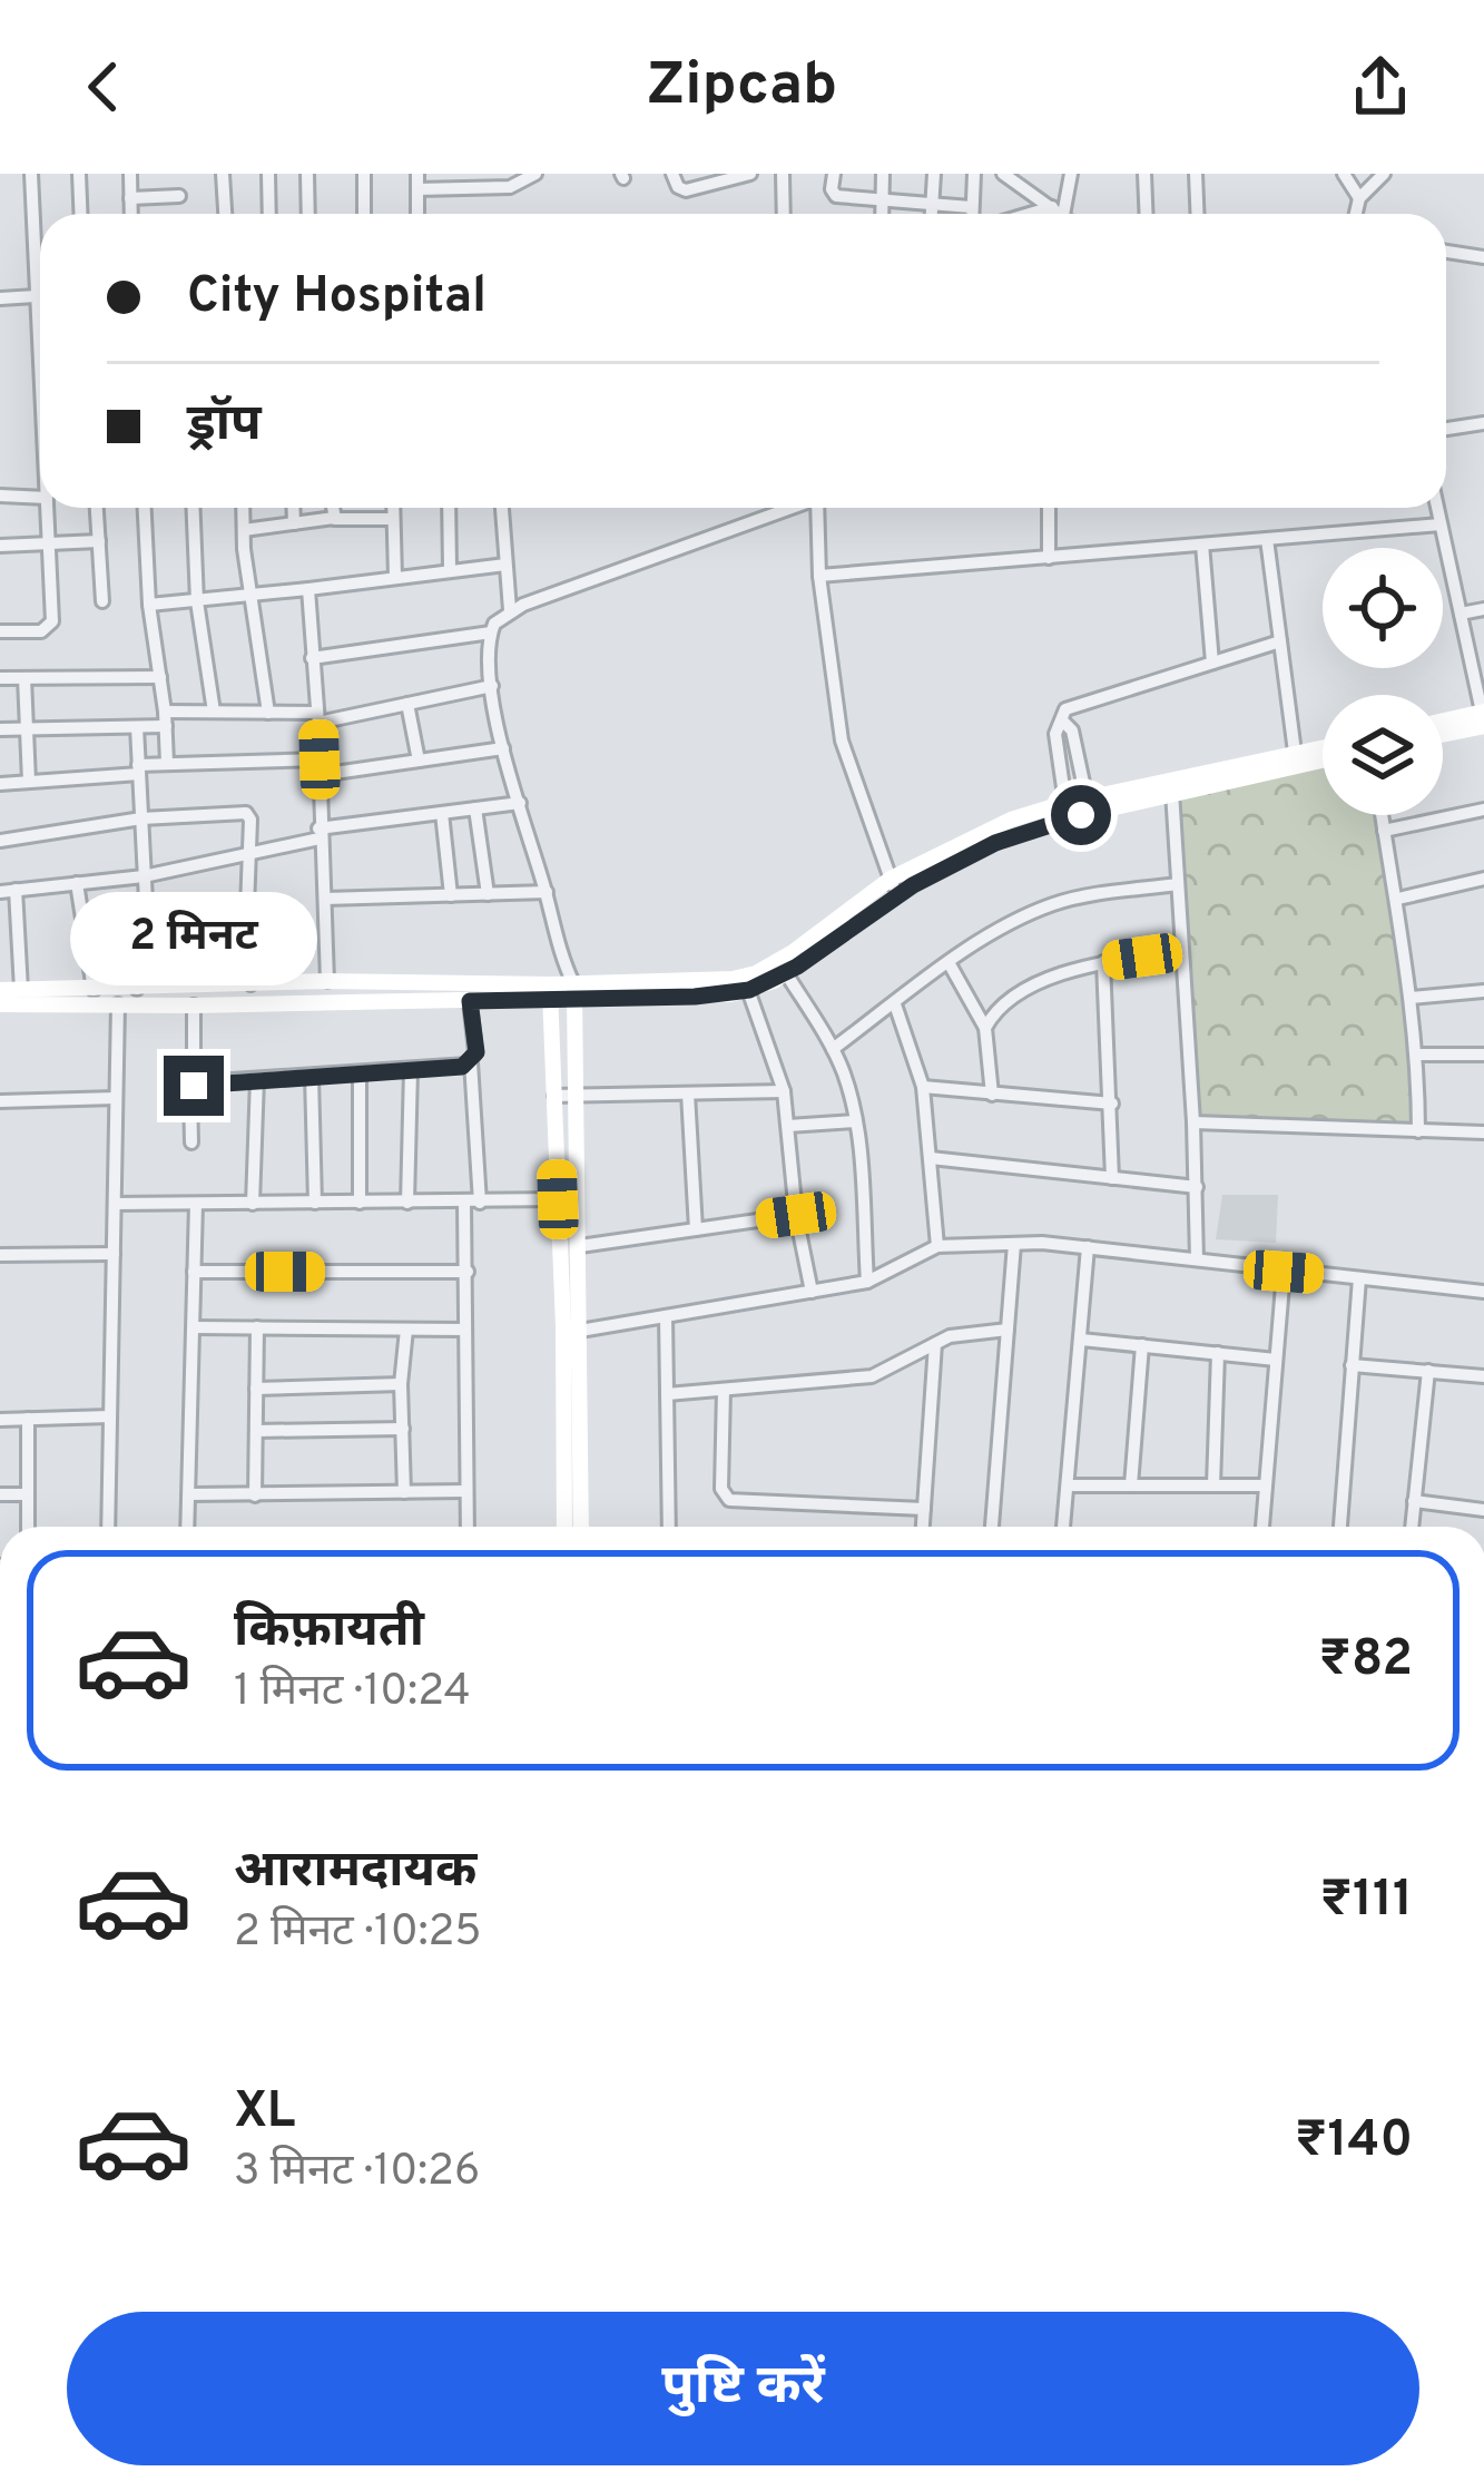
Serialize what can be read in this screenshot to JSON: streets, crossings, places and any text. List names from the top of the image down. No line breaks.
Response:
{"page":{"header":"Zipcab","banner":["City Hospital","ड्रॉप"],"bubble":"2 मिनट","list":[{"name":"किफ़ायती","note":"1 मिनट · 10:24","value":"₹82"},{"name":"आरामदायक","note":"2 मिनट · 10:25","value":"₹111"},{"name":"XL","note":"3 मिनट · 10:26","value":"₹140"}],"buttons":"पुष्टि करें"}}
